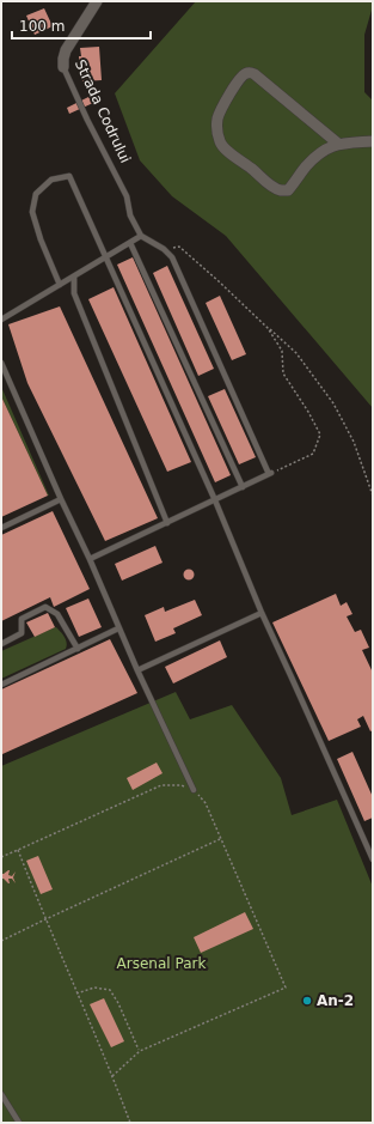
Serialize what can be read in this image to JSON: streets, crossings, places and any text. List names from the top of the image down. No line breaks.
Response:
{"streets":{"street":["Strada Codrului"]},"parks":["Arsenal Park"],"places":["An-2"],"scale_bar":"100 m"}
